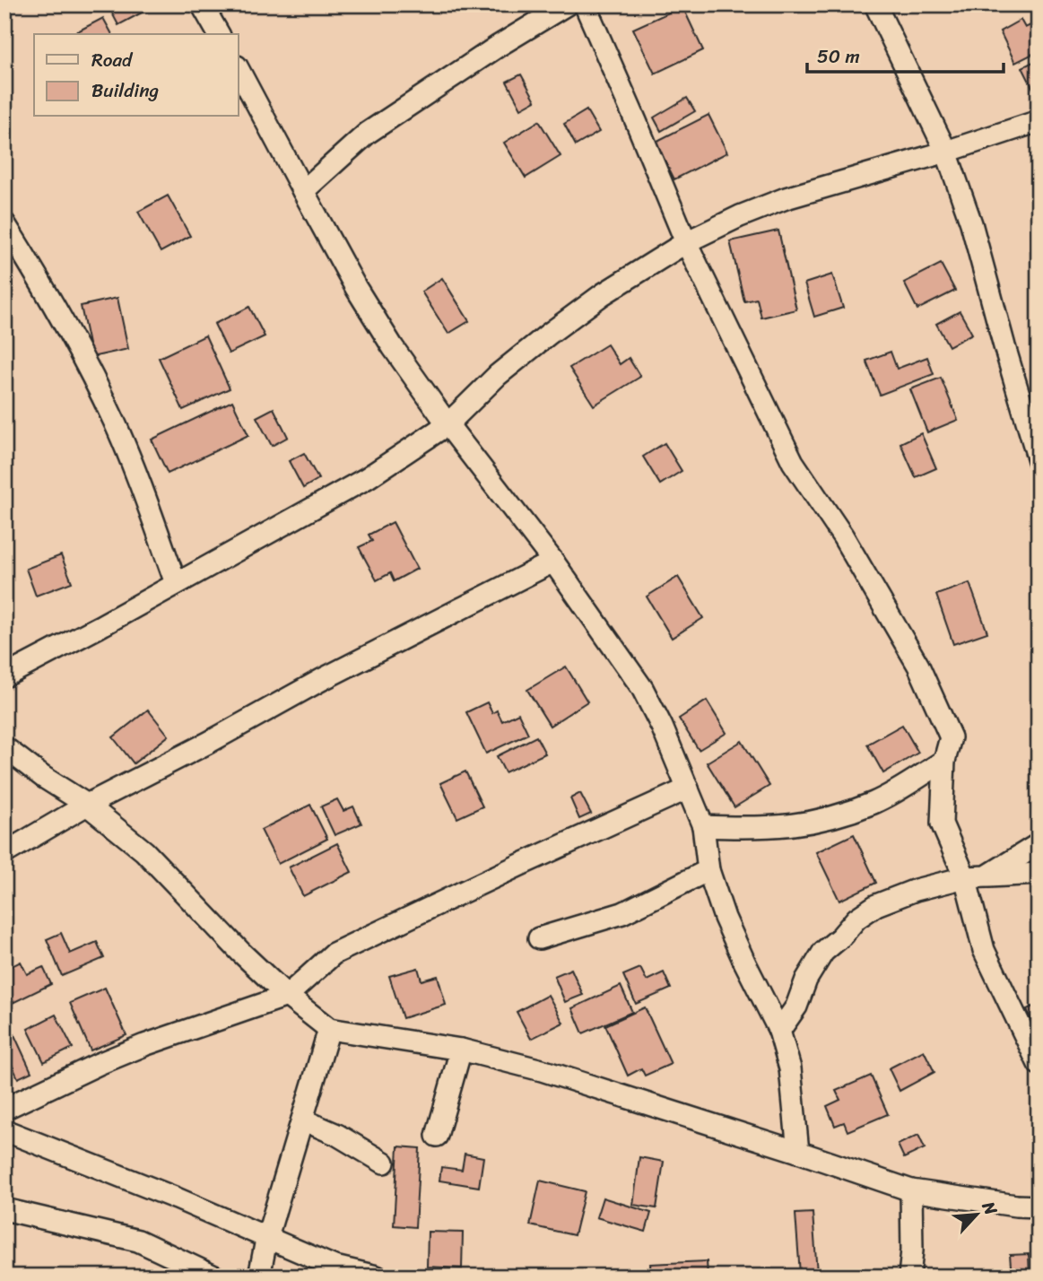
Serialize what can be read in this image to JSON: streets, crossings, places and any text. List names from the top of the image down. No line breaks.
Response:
{"legend":["Road","Building"],"scale_bar":"50 m","north":"top right"}
